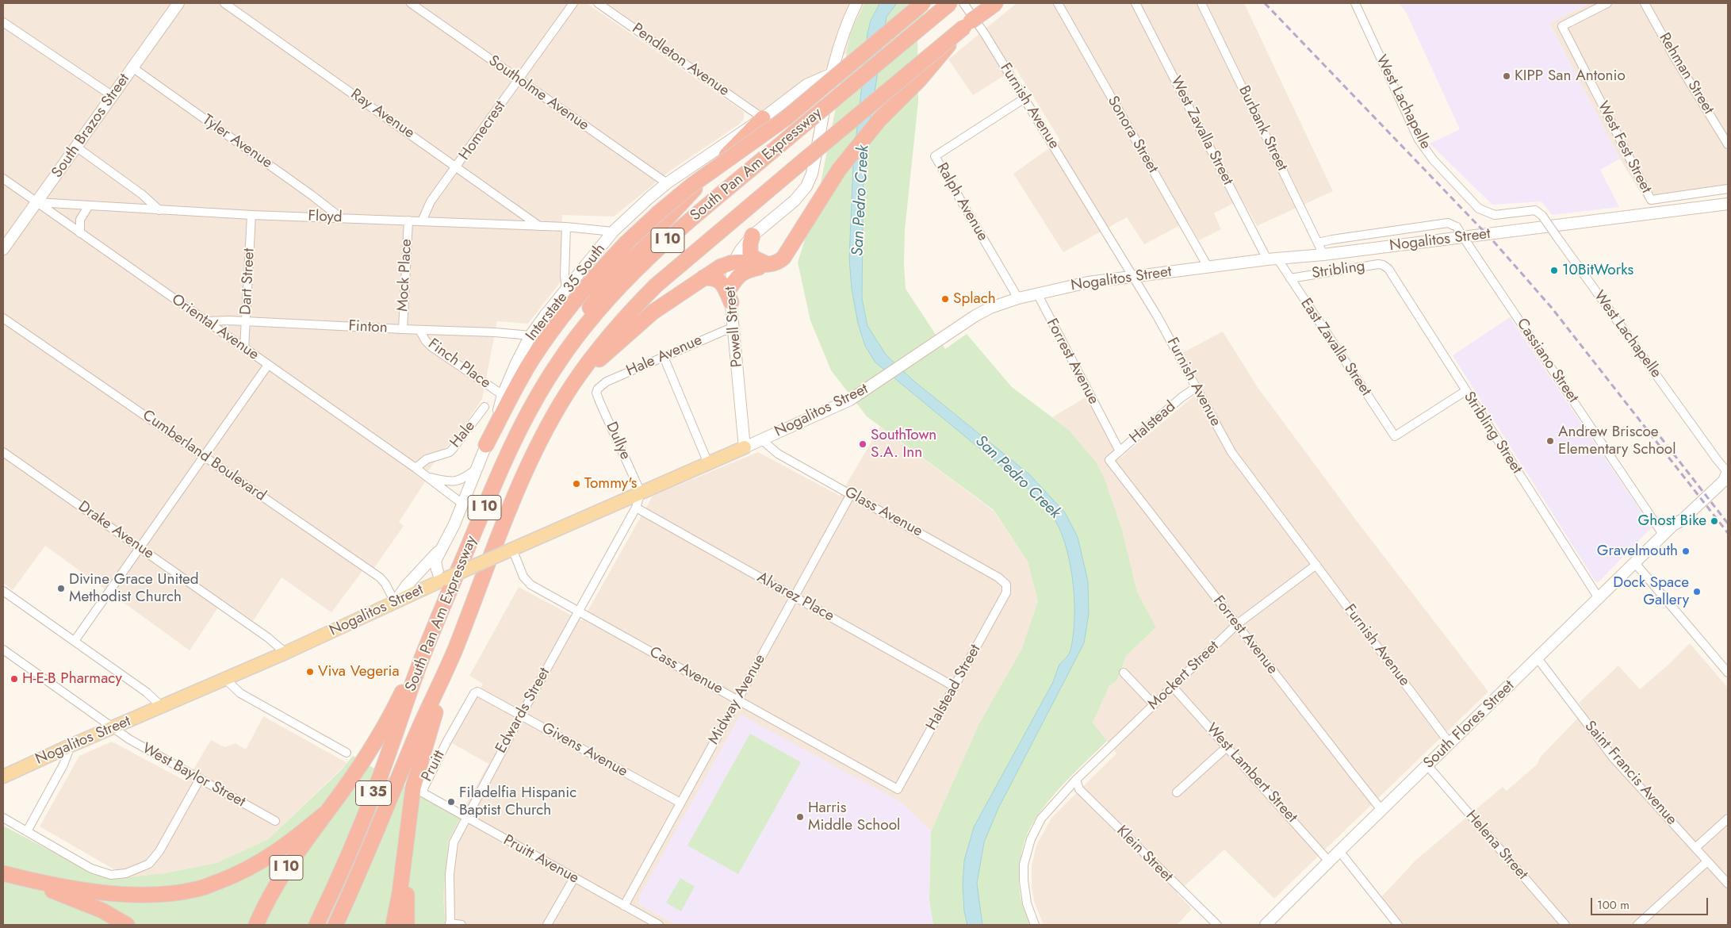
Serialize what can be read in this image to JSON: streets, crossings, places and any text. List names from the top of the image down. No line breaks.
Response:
{"streets":{"highway":["South Pan Am Expressway","I 10","I 35"],"main road":["South Brazos Street","Nogalitos Street","Interstate 35 South","Powell Street","South Flores Street"],"street":["Pendleton Avenue","Rehman Street","Southolme Avenue","West Lachapelle","Furnish Avenue","Ray Avenue","Burbank Street","Homecrest","West Zavalla Street","Sonora Street","Tyler Avenue","West Fest Street","Ralph Avenue","Floyd","Stribling","Mock Place","Dart Street","Oriental Avenue","Finton","East Zavalla Street","Hale Avenue","Cassiano Street","Forrest Avenue","Finch Place","Halstead","Stribling Street","Hale","Dullye","Cumberland Boulevard","Glass Avenue","Drake Avenue","Alvarez Place","Cass Avenue","Mockert Street","Halstead Street","Midway Avenue","Edwards Street","Givens Avenue","Pruitt","West Lambert Street","Saint Francis Avenue","West Baylor Street","Helena Street","Klein Street","Pruitt Avenue"]},"crossings":[["Pendleton Avenue","Interstate 35 South"],["Southolme Avenue","Homecrest"],["Southolme Avenue","Interstate 35 South"],["West Lachapelle","South Flores Street"],["Furnish Avenue","Ralph Avenue"],["Furnish Avenue","Nogalitos Street"],["Furnish Avenue","Halstead"],["Furnish Avenue","Mockert Street"],["Furnish Avenue","South Flores Street"],["Ray Avenue","Homecrest"],["Ray Avenue","Floyd"],["South Brazos Street","Tyler Avenue"],["South Brazos Street","Floyd"],["South Brazos Street","Oriental Avenue"],["Burbank Street","Nogalitos Street"],["Homecrest","Floyd"],["West Zavalla Street","Nogalitos Street"],["West Zavalla Street","East Zavalla Street"],["Sonora Street","Nogalitos Street"],["Tyler Avenue","Floyd"],["South Pan Am Expressway","I 10"],["Ralph Avenue","Nogalitos Street"],["Floyd","Mock Place"],["Floyd","Dart Street"],["Floyd","Interstate 35 South"],["Floyd","Oriental Avenue"],["Nogalitos Street","Interstate 35 South"],["Nogalitos Street","Powell Street"],["Nogalitos Street","East Zavalla Street"],["Nogalitos Street","Cassiano Street"],["Nogalitos Street","Forrest Avenue"],["Nogalitos Street","Dullye"],["Nogalitos Street","Cumberland Boulevard"],["Nogalitos Street","Glass Avenue"],["Nogalitos Street","Drake Avenue"],["Nogalitos Street","Cass Avenue"],["Nogalitos Street","Edwards Street"],["Nogalitos Street","West Baylor Street"],["Stribling","East Zavalla Street"],["Stribling","Stribling Street"],["Mock Place","Finton"],["Dart Street","Oriental Avenue"],["Dart Street","Finton"],["Interstate 35 South","Powell Street"],["Interstate 35 South","Oriental Avenue"],["Interstate 35 South","Finton"],["Interstate 35 South","Finch Place"],["Interstate 35 South","Cumberland Boulevard"],["Powell Street","Hale Avenue"],["Oriental Avenue","Finton"],["Oriental Avenue","Hale"],["Finton","Finch Place"],["East Zavalla Street","Stribling Street"],["Hale Avenue","Dullye"],["Cassiano Street","South Flores Street"],["Forrest Avenue","Halstead"],["Forrest Avenue","Mockert Street"],["Forrest Avenue","South Flores Street"],["Stribling Street","South Flores Street"],["Dullye","Edwards Street"],["Glass Avenue","Halstead Street"],["Glass Avenue","Midway Avenue"],["Alvarez Place","Halstead Street"],["Alvarez Place","Midway Avenue"],["Alvarez Place","Edwards Street"],["Cass Avenue","Halstead Street"],["Cass Avenue","Midway Avenue"],["Cass Avenue","Edwards Street"],["Mockert Street","West Lambert Street"],["Mockert Street","Klein Street"],["Midway Avenue","Givens Avenue"],["Midway Avenue","Pruitt Avenue"],["Edwards Street","Givens Avenue"],["Edwards Street","Pruitt Avenue"],["South Flores Street","West Lambert Street"],["South Flores Street","Saint Francis Avenue"],["South Flores Street","Helena Street"],["Givens Avenue","Pruitt"],["Pruitt","Pruitt Avenue"]],"water":["San Pedro Creek"],"places":["KIPP San Antonio","10BitWorks","Splach","Andrew Briscoe Elementary School","SouthTown S.A. Inn","Tommy's","Ghost Bike","Gravelmouth","Divine Grace United Methodist Church","Dock Space Gallery","Viva Vegeria","H-E-B Pharmacy","Filadelfia Hispanic Baptist Church","Harris Middle School"],"scale_bar":"100 m"}
